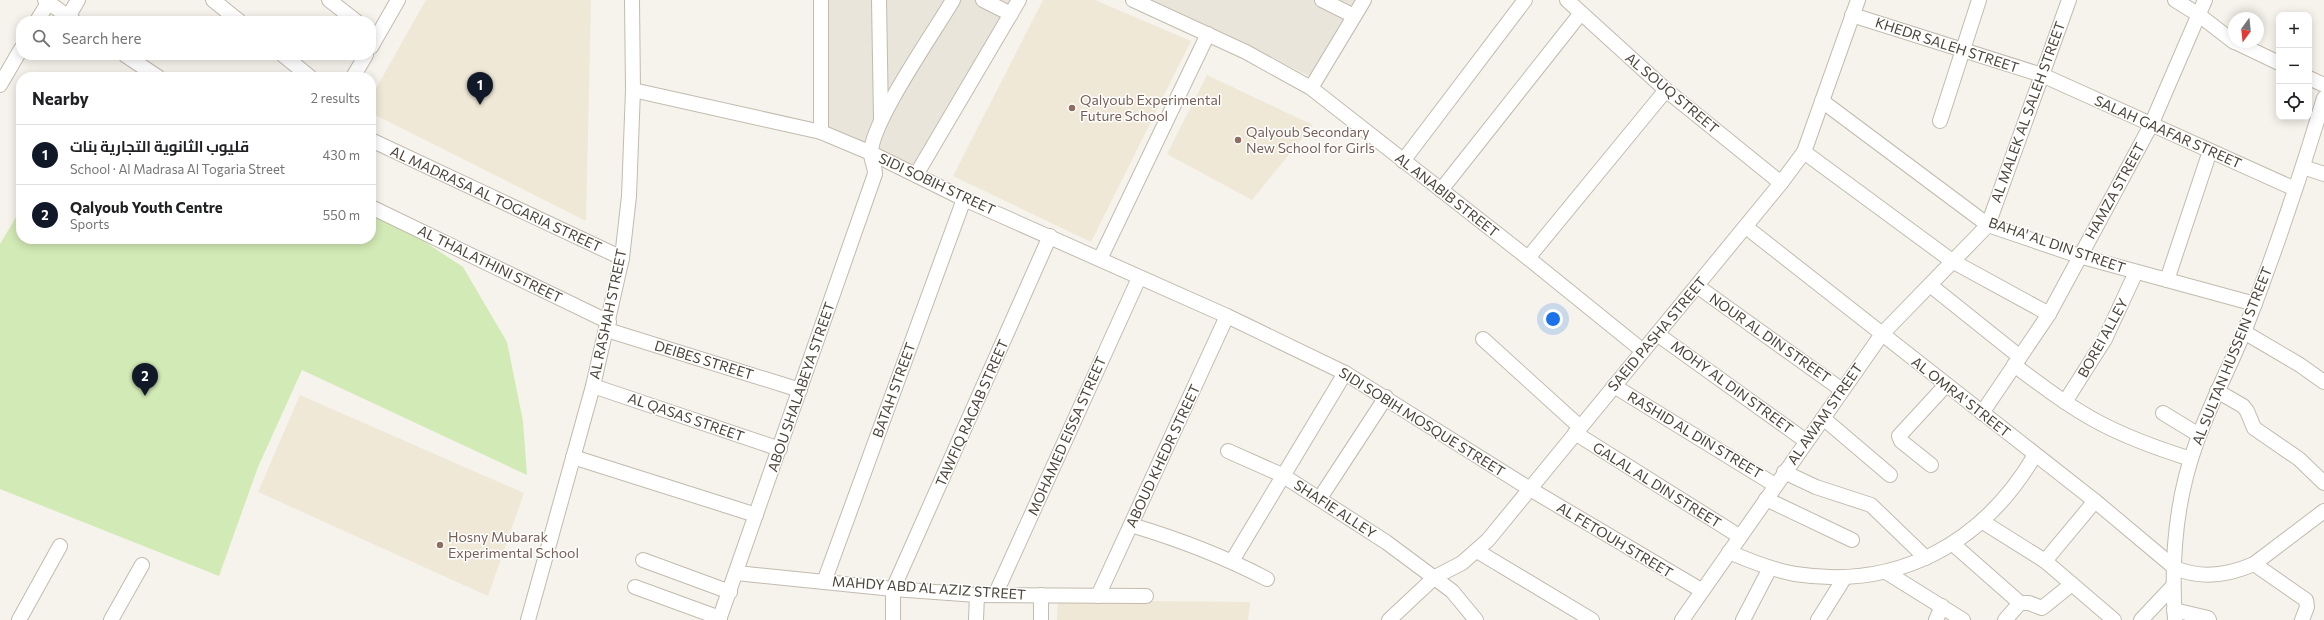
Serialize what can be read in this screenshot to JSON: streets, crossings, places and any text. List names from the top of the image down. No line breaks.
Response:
{"streets":{"street":["KHEDR SALEH STREET","AL SOUQ STREET","AL MALEK AL SALEH STREET","SALAH GAAFAR STREET","SIDI SOBIH STREET","HAMZA STREET","AL ANABIB STREET","AL MADRASA AL TOGARIA STREET","BAHA' AL DIN STREET","AL THALATHINI STREET","AL RASHAH STREET","SAEID PASHA STREET","NOUR AL DIN STREET","BOREI ALLEY","AL SULTAN HUSSEIN STREET","DEIBES STREET","ABOU SHALABEYA STREET","MOHY AL DIN STREET","BATAH STREET","AL OMRA' STREET","TAWFIQ RAGAB STREET","AL AWAM STREET","AL QASAS STREET","SIDI SOBIH MOSQUE STREET","RASHID AL DIN STREET","MOHAMED EISSA STREET","ABOUD KHEDR STREET","GALAL AL DIN STREET","SHAFIE ALLEY","AL FETOUH STREET","MAHDY ABD AL AZIZ STREET"]},"crossings":[["KHEDR SALEH STREET","AL MALEK AL SALEH STREET"],["KHEDR SALEH STREET","SALAH GAAFAR STREET"],["KHEDR SALEH STREET","SAEID PASHA STREET"],["AL SOUQ STREET","SAEID PASHA STREET"],["AL MALEK AL SALEH STREET","SALAH GAAFAR STREET"],["AL MALEK AL SALEH STREET","BAHA' AL DIN STREET"],["AL MALEK AL SALEH STREET","AL AWAM STREET"],["SALAH GAAFAR STREET","HAMZA STREET"],["SALAH GAAFAR STREET","AL SULTAN HUSSEIN STREET"],["SIDI SOBIH STREET","AL RASHAH STREET"],["SIDI SOBIH STREET","ABOU SHALABEYA STREET"],["SIDI SOBIH STREET","BATAH STREET"],["SIDI SOBIH STREET","TAWFIQ RAGAB STREET"],["SIDI SOBIH STREET","SIDI SOBIH MOSQUE STREET"],["SIDI SOBIH STREET","MOHAMED EISSA STREET"],["SIDI SOBIH STREET","ABOUD KHEDR STREET"],["HAMZA STREET","BAHA' AL DIN STREET"],["HAMZA STREET","AL OMRA' STREET"],["AL ANABIB STREET","SAEID PASHA STREET"],["AL MADRASA AL TOGARIA STREET","AL RASHAH STREET"],["BAHA' AL DIN STREET","SAEID PASHA STREET"],["BAHA' AL DIN STREET","BOREI ALLEY"],["BAHA' AL DIN STREET","AL SULTAN HUSSEIN STREET"],["BAHA' AL DIN STREET","AL AWAM STREET"],["AL THALATHINI STREET","AL RASHAH STREET"],["AL THALATHINI STREET","DEIBES STREET"],["AL RASHAH STREET","DEIBES STREET"],["AL RASHAH STREET","AL QASAS STREET"],["SAEID PASHA STREET","NOUR AL DIN STREET"],["SAEID PASHA STREET","MOHY AL DIN STREET"],["SAEID PASHA STREET","AL OMRA' STREET"],["SAEID PASHA STREET","SIDI SOBIH MOSQUE STREET"],["SAEID PASHA STREET","RASHID AL DIN STREET"],["SAEID PASHA STREET","GALAL AL DIN STREET"],["SAEID PASHA STREET","SHAFIE ALLEY"],["SAEID PASHA STREET","AL FETOUH STREET"],["NOUR AL DIN STREET","AL AWAM STREET"],["AL SULTAN HUSSEIN STREET","AL OMRA' STREET"],["DEIBES STREET","ABOU SHALABEYA STREET"],["ABOU SHALABEYA STREET","AL QASAS STREET"],["ABOU SHALABEYA STREET","MAHDY ABD AL AZIZ STREET"],["MOHY AL DIN STREET","AL AWAM STREET"],["BATAH STREET","MAHDY ABD AL AZIZ STREET"],["AL OMRA' STREET","AL AWAM STREET"],["TAWFIQ RAGAB STREET","MAHDY ABD AL AZIZ STREET"],["AL AWAM STREET","RASHID AL DIN STREET"],["AL AWAM STREET","GALAL AL DIN STREET"],["AL AWAM STREET","AL FETOUH STREET"],["SIDI SOBIH MOSQUE STREET","ABOUD KHEDR STREET"],["SIDI SOBIH MOSQUE STREET","AL FETOUH STREET"],["MOHAMED EISSA STREET","MAHDY ABD AL AZIZ STREET"],["ABOUD KHEDR STREET","MAHDY ABD AL AZIZ STREET"]],"places":["Qalyoub Experimental Future School","Qalyoub Secondary New School for Girls","Hosny Mubarak Experimental School"],"north":"bottom","page":{"map_buttons":["+","−"],"search":"Search here","pins":["1","2"],"heading":["Nearby","2 results"],"list":[{"mark":"1","name":"قليوب الثانوية التجارية بنات","note":"School · Al Madrasa Al Togaria Street","value":"430 m"},{"mark":"2","name":"Qalyoub Youth Centre","note":"Sports","value":"550 m"}]}}
